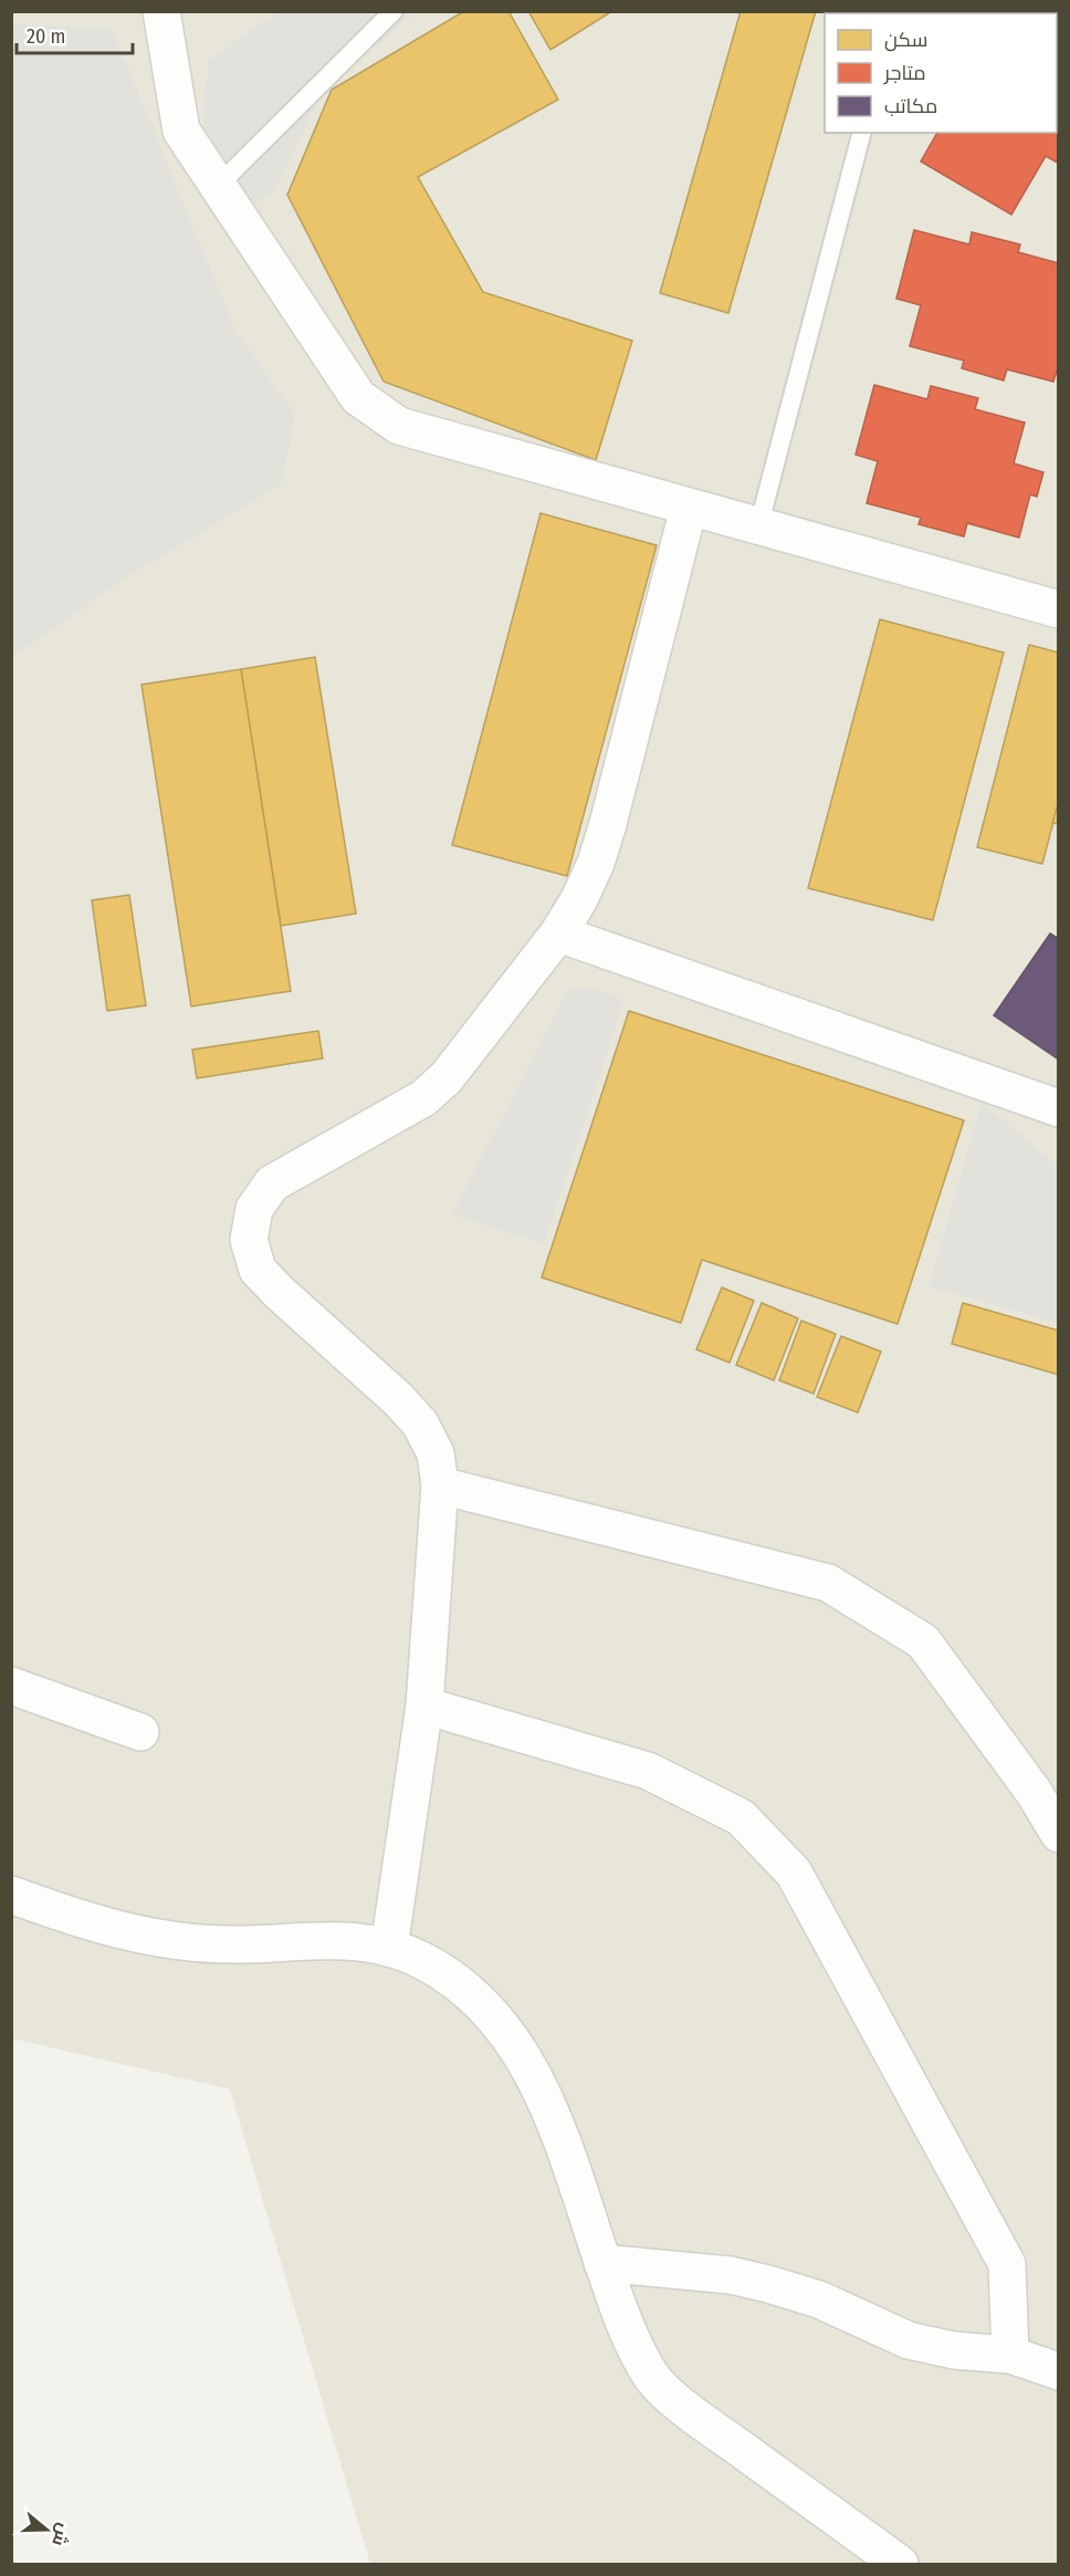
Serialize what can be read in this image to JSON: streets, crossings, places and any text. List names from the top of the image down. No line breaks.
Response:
{"legend":["سكن","متاجر","مكاتب"],"scale_bar":"20 m","north":"right"}
